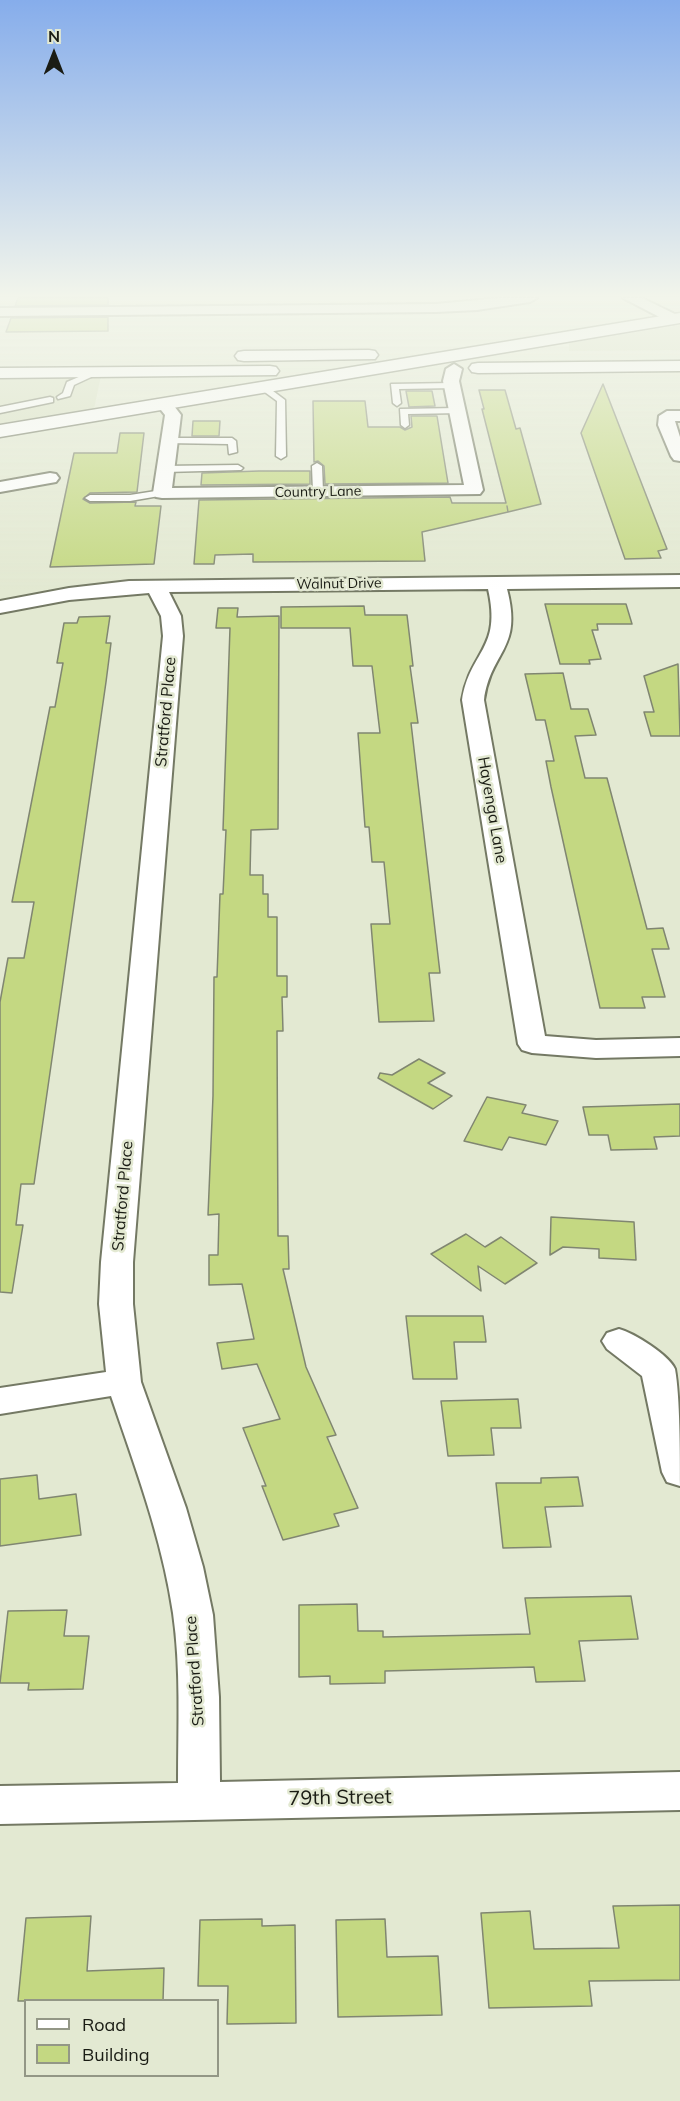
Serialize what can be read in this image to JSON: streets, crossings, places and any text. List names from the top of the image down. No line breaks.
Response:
{"streets":{"street":["Country Lane","Walnut Drive","Stratford Place","Hayenga Lane","79th Street"]},"crossings":[["Walnut Drive","Stratford Place"],["Walnut Drive","Hayenga Lane"],["Stratford Place","79th Street"]],"legend":["Road","Building"],"north":"top"}
